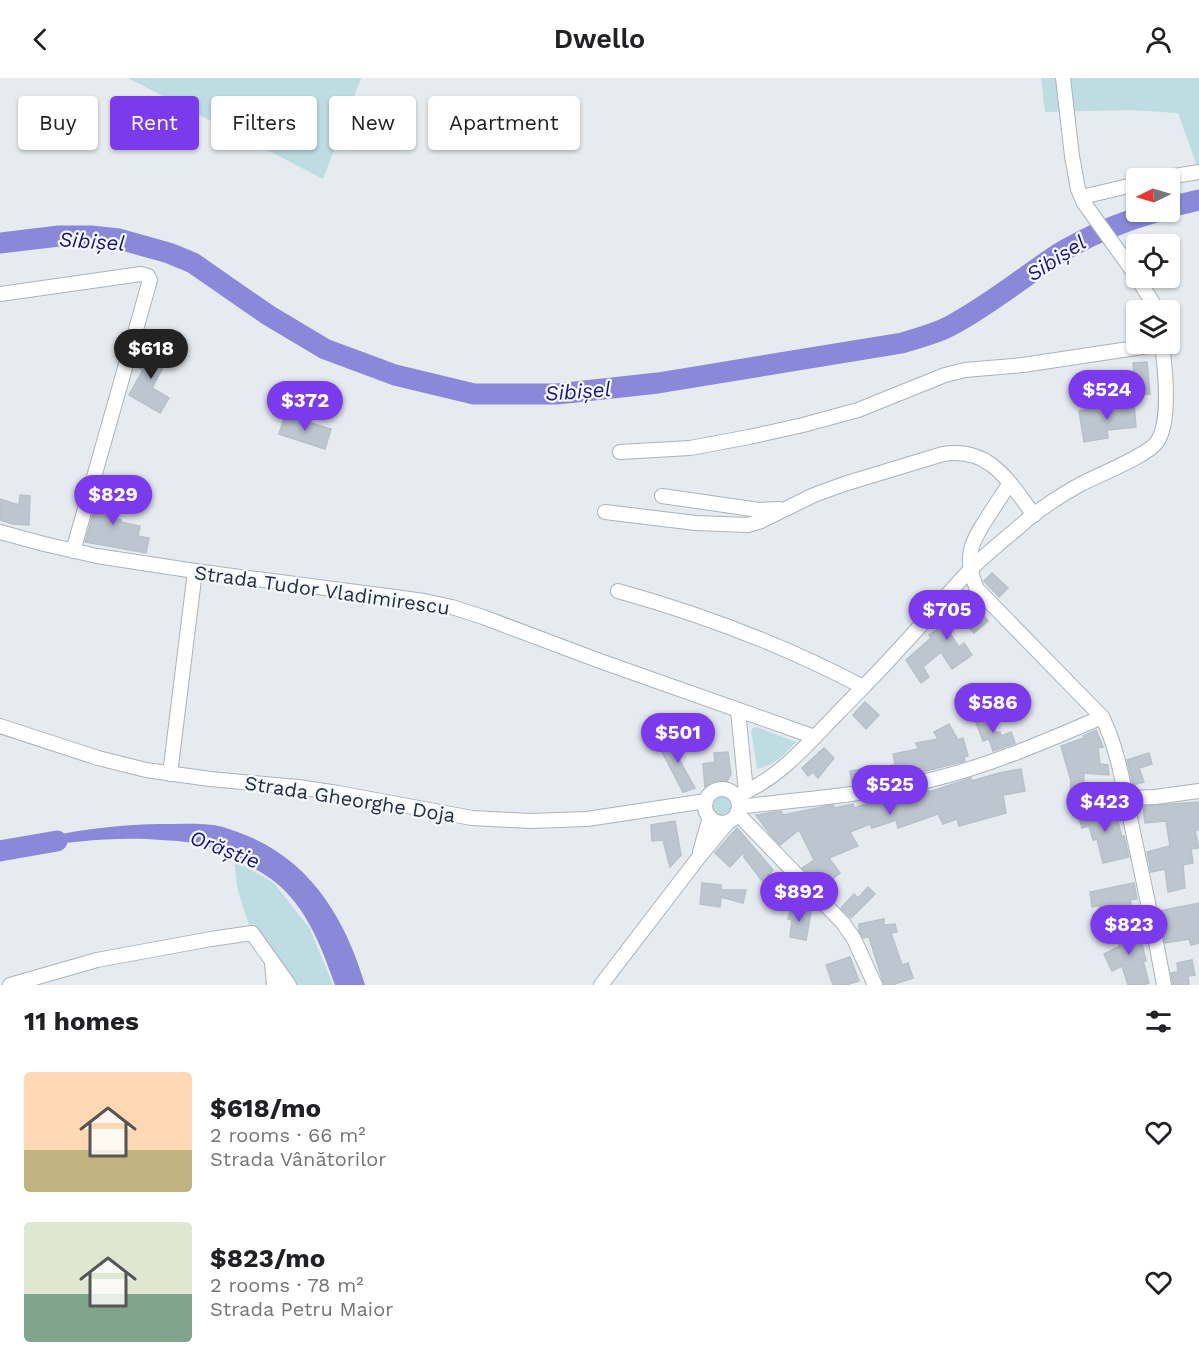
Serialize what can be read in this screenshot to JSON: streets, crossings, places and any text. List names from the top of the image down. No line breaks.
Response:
{"streets":{"street":["Strada Tudor Vladimirescu","Strada Gheorghe Doja"]},"water":["Sibișel","Orăștie"],"north":"left","page":{"header":"Dwello","chip":["Buy","Rent","Filters","New","Apartment"],"price":["$618","$524","$372","$829","$705","$586","$501","$525","$423","$892","$823"],"heading":"11 homes","list":[{"name":"$618/mo","note":"2 rooms · 66 m² · Strada Vânătorilor"},{"name":"$823/mo","note":"2 rooms · 78 m² · Strada Petru Maior"}]}}
